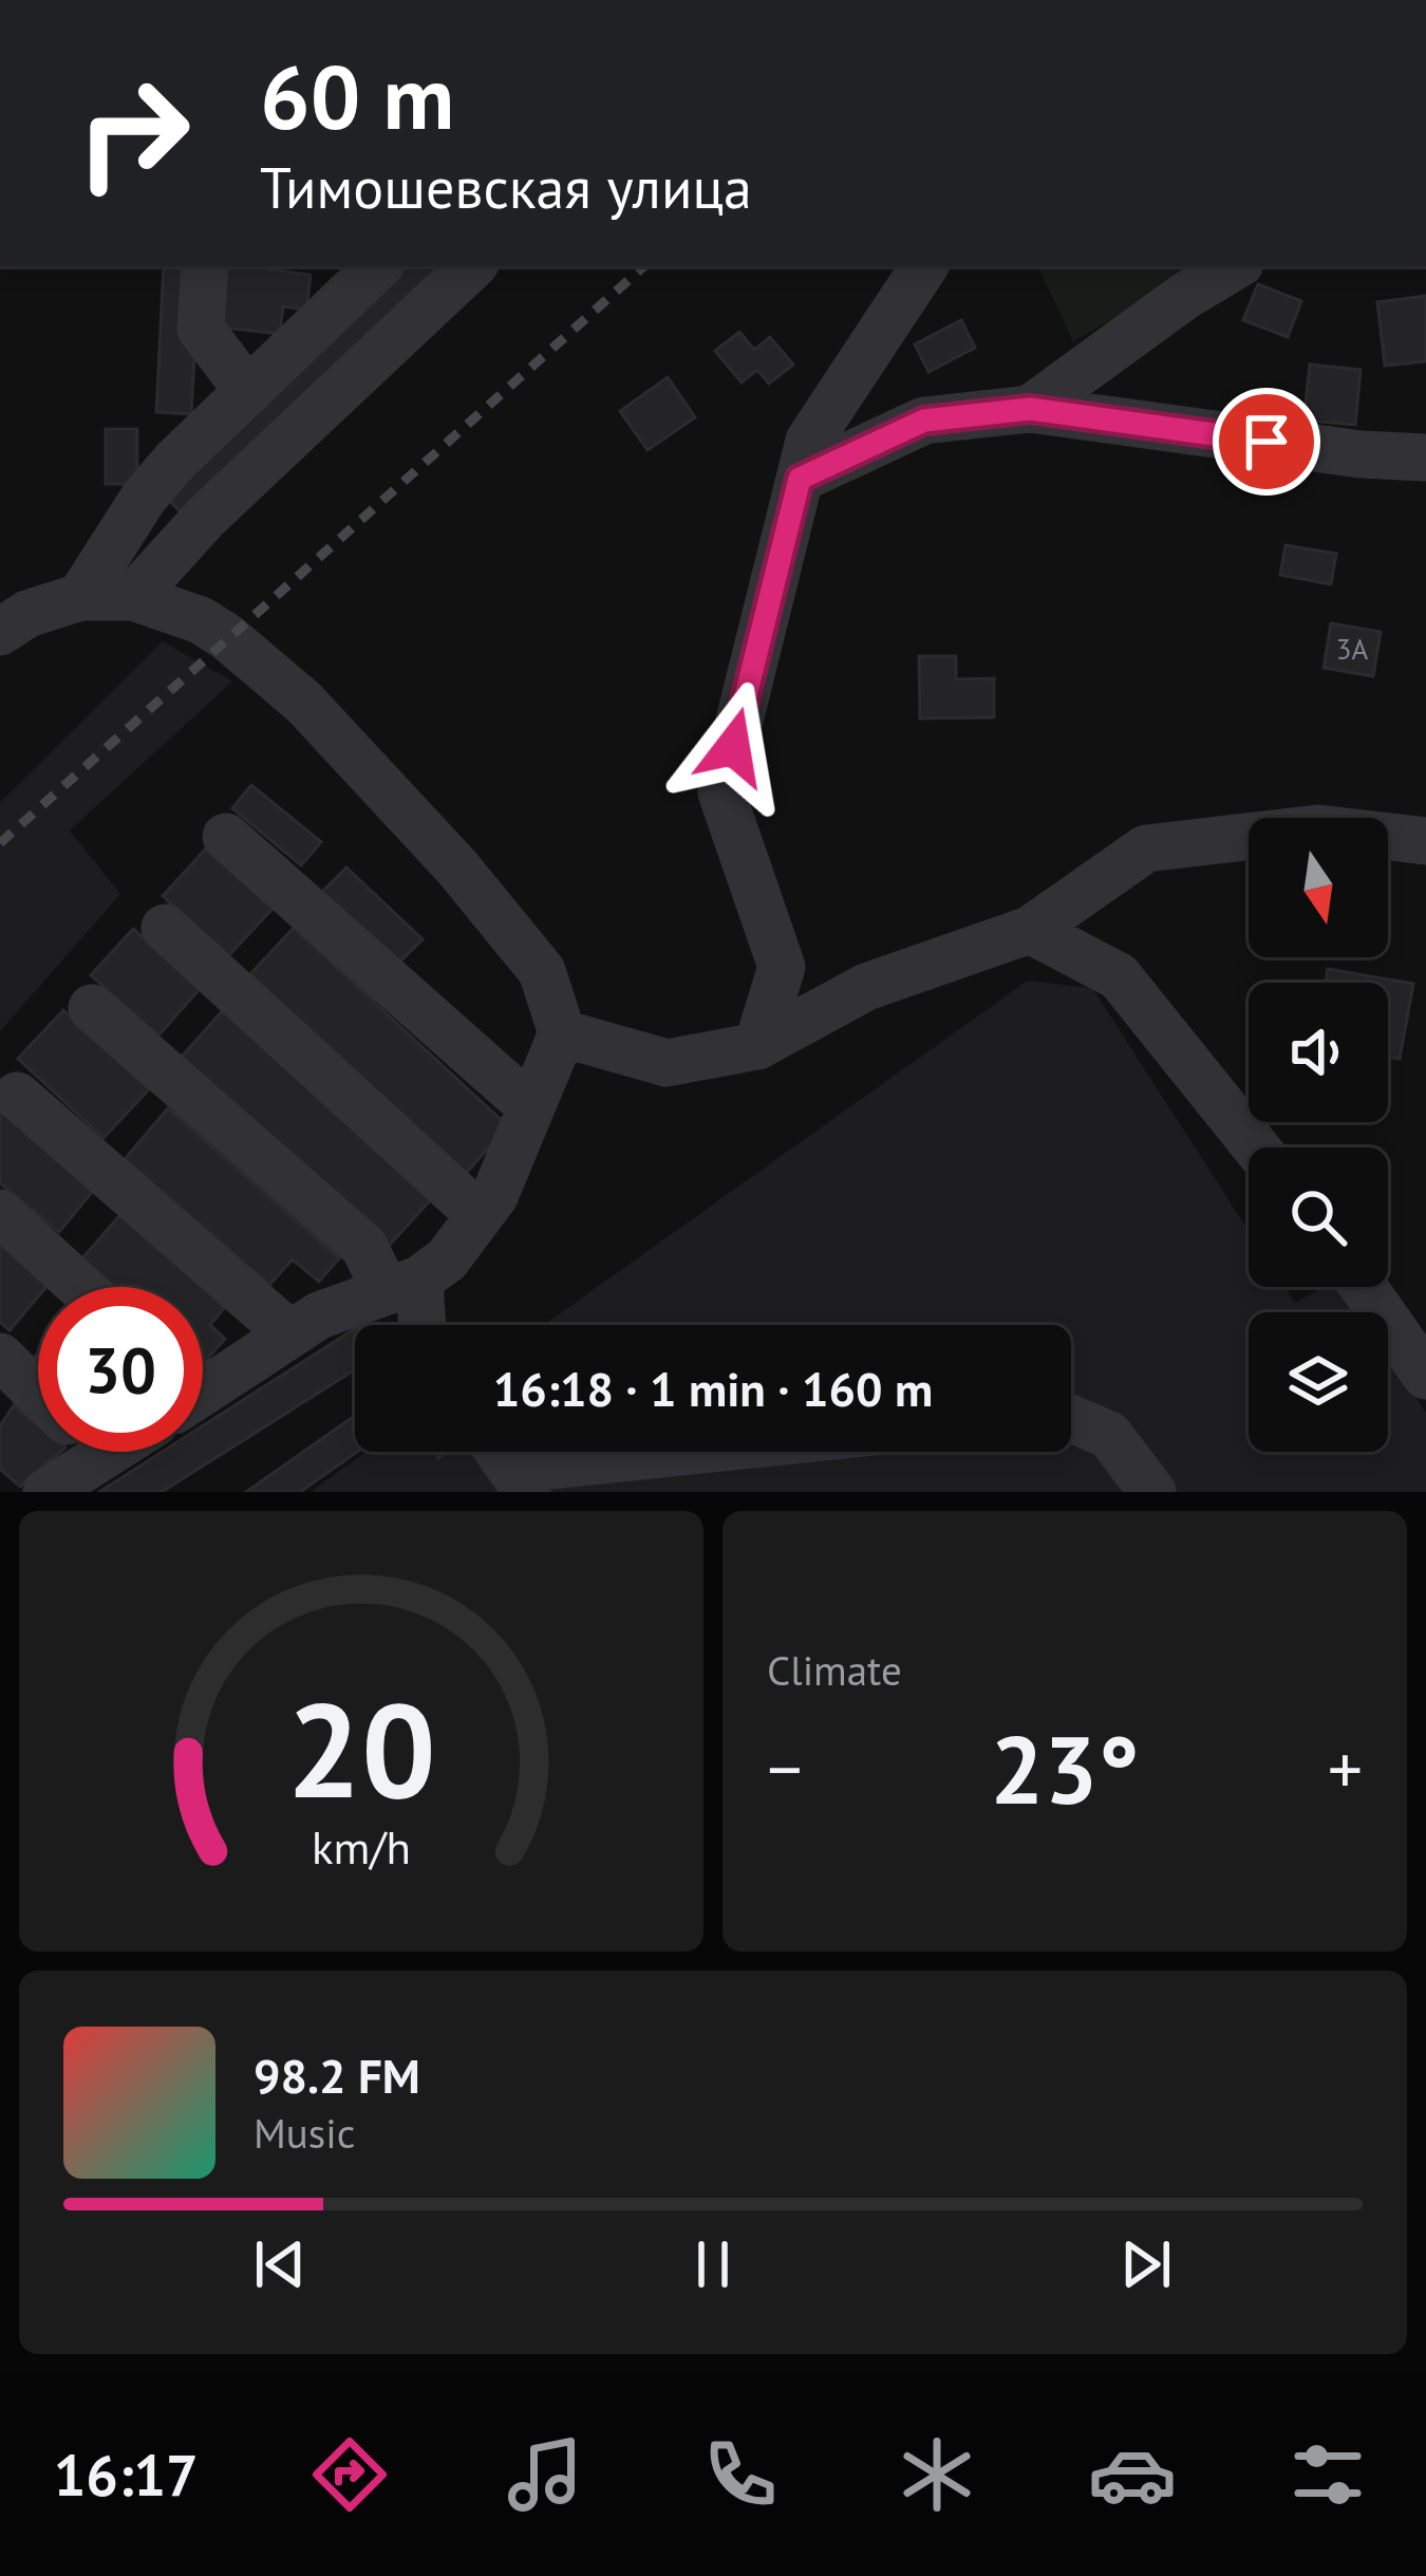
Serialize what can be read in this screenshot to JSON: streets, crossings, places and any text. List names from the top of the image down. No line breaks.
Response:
{"house_numbers":["3А"],"north":"bottom","page":{"turn":["60 m","Тимошевская улица"],"limit":"30","trip":"16:18 · 1 min · 160 m","tile":"Climate","heat":["−","23°","+"],"song":["98.2 FM","Music"],"tabs":"16:17","gauge":["20","km/h"]}}
